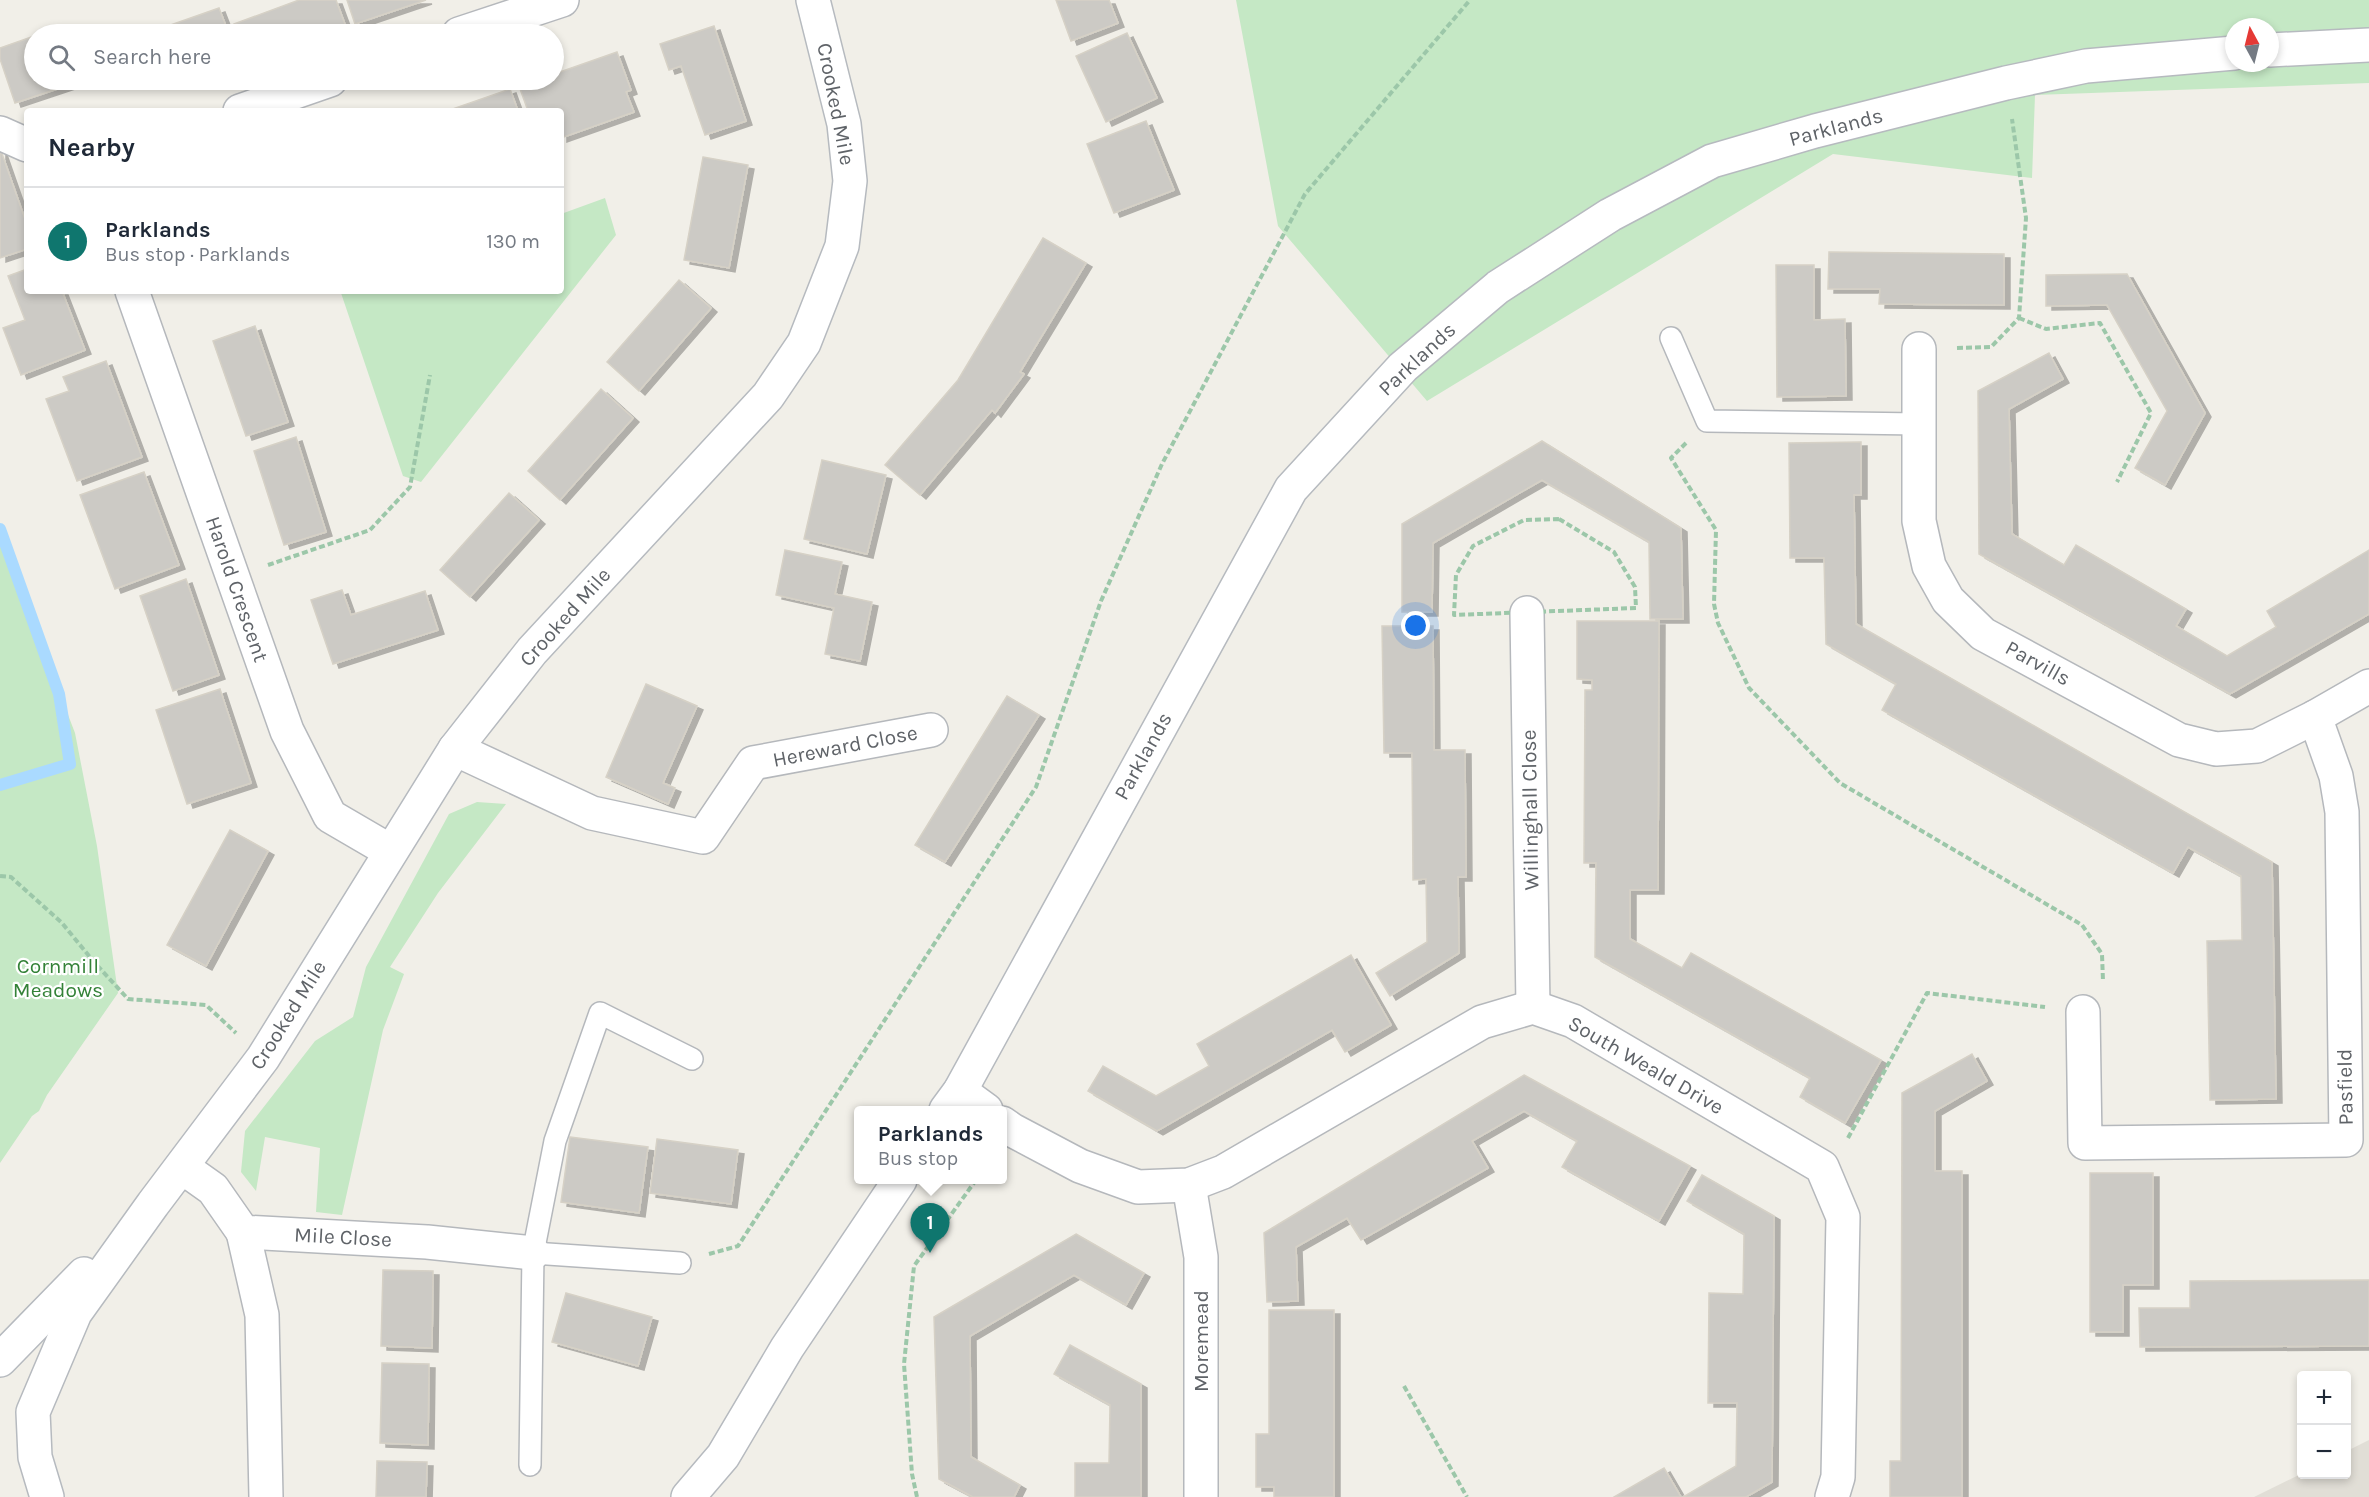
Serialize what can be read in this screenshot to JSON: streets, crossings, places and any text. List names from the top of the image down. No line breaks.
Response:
{"streets":{"street":["Crooked Mile","Parklands","Harold Crescent","Parvills","Hereward Close","Willinghall Close","South Weald Drive","Pasfield","Mile Close","Moremead"]},"crossings":[["Crooked Mile","Harold Crescent"],["Crooked Mile","Hereward Close"],["Parvills","Pasfield"],["Willinghall Close","South Weald Drive"]],"parks":["Cornmill Meadows"],"north":"top","page":{"search":"Search here","heading":"Nearby","list":[{"mark":"1","name":"Parklands","note":"Bus stop · Parklands","value":"130 m"}],"popup":["Parklands","Bus stop"],"pins":"1","map_buttons":["+","−"]}}
